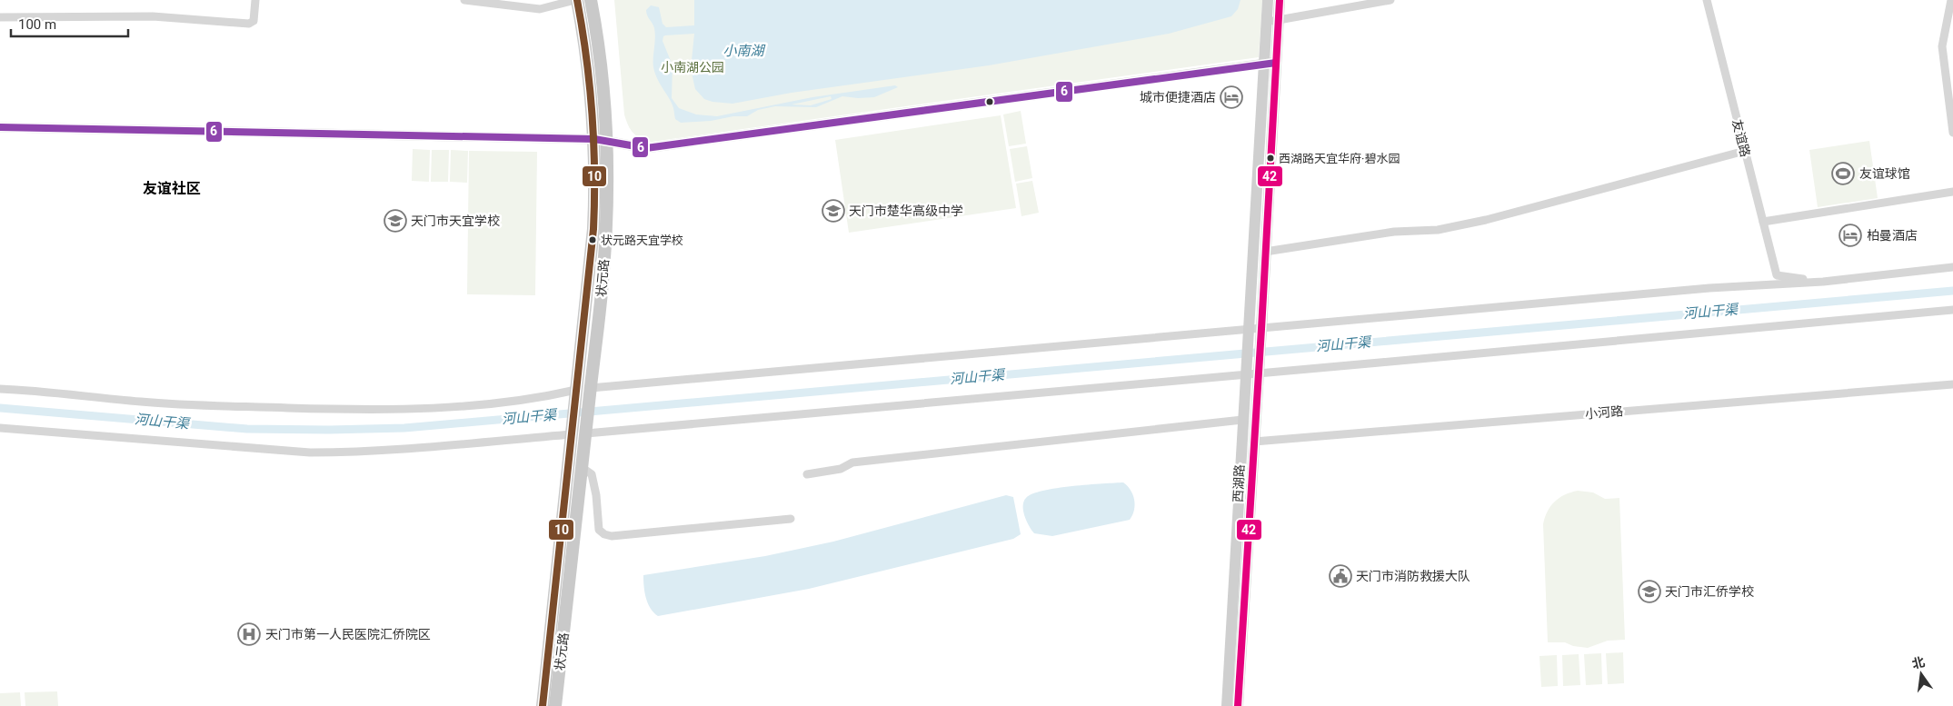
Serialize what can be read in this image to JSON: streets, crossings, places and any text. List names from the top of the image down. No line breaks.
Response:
{"streets":{"main road":["状元路","西湖路"],"street":["友谊路","小河路"]},"crossings":[["小河路","西湖路"]],"districts":["友谊社区"],"water":["小南湖","河山干渠"],"parks":["小南湖公园"],"places":{"hotel":["城市便捷酒店","柏曼酒店"],"other":["西湖路天宜华府·碧水园","状元路天宜学校"],"sports":["友谊球馆"],"school or university":["天门市楚华高级中学","天门市天宜学校","天门市汇侨学校"],"public building":["天门市消防救援大队"],"hospital":["天门市第一人民医院汇侨院区"]},"lines":["transit line 10","transit line 42","transit line 6"],"scale_bar":"100 m","north":"top"}
